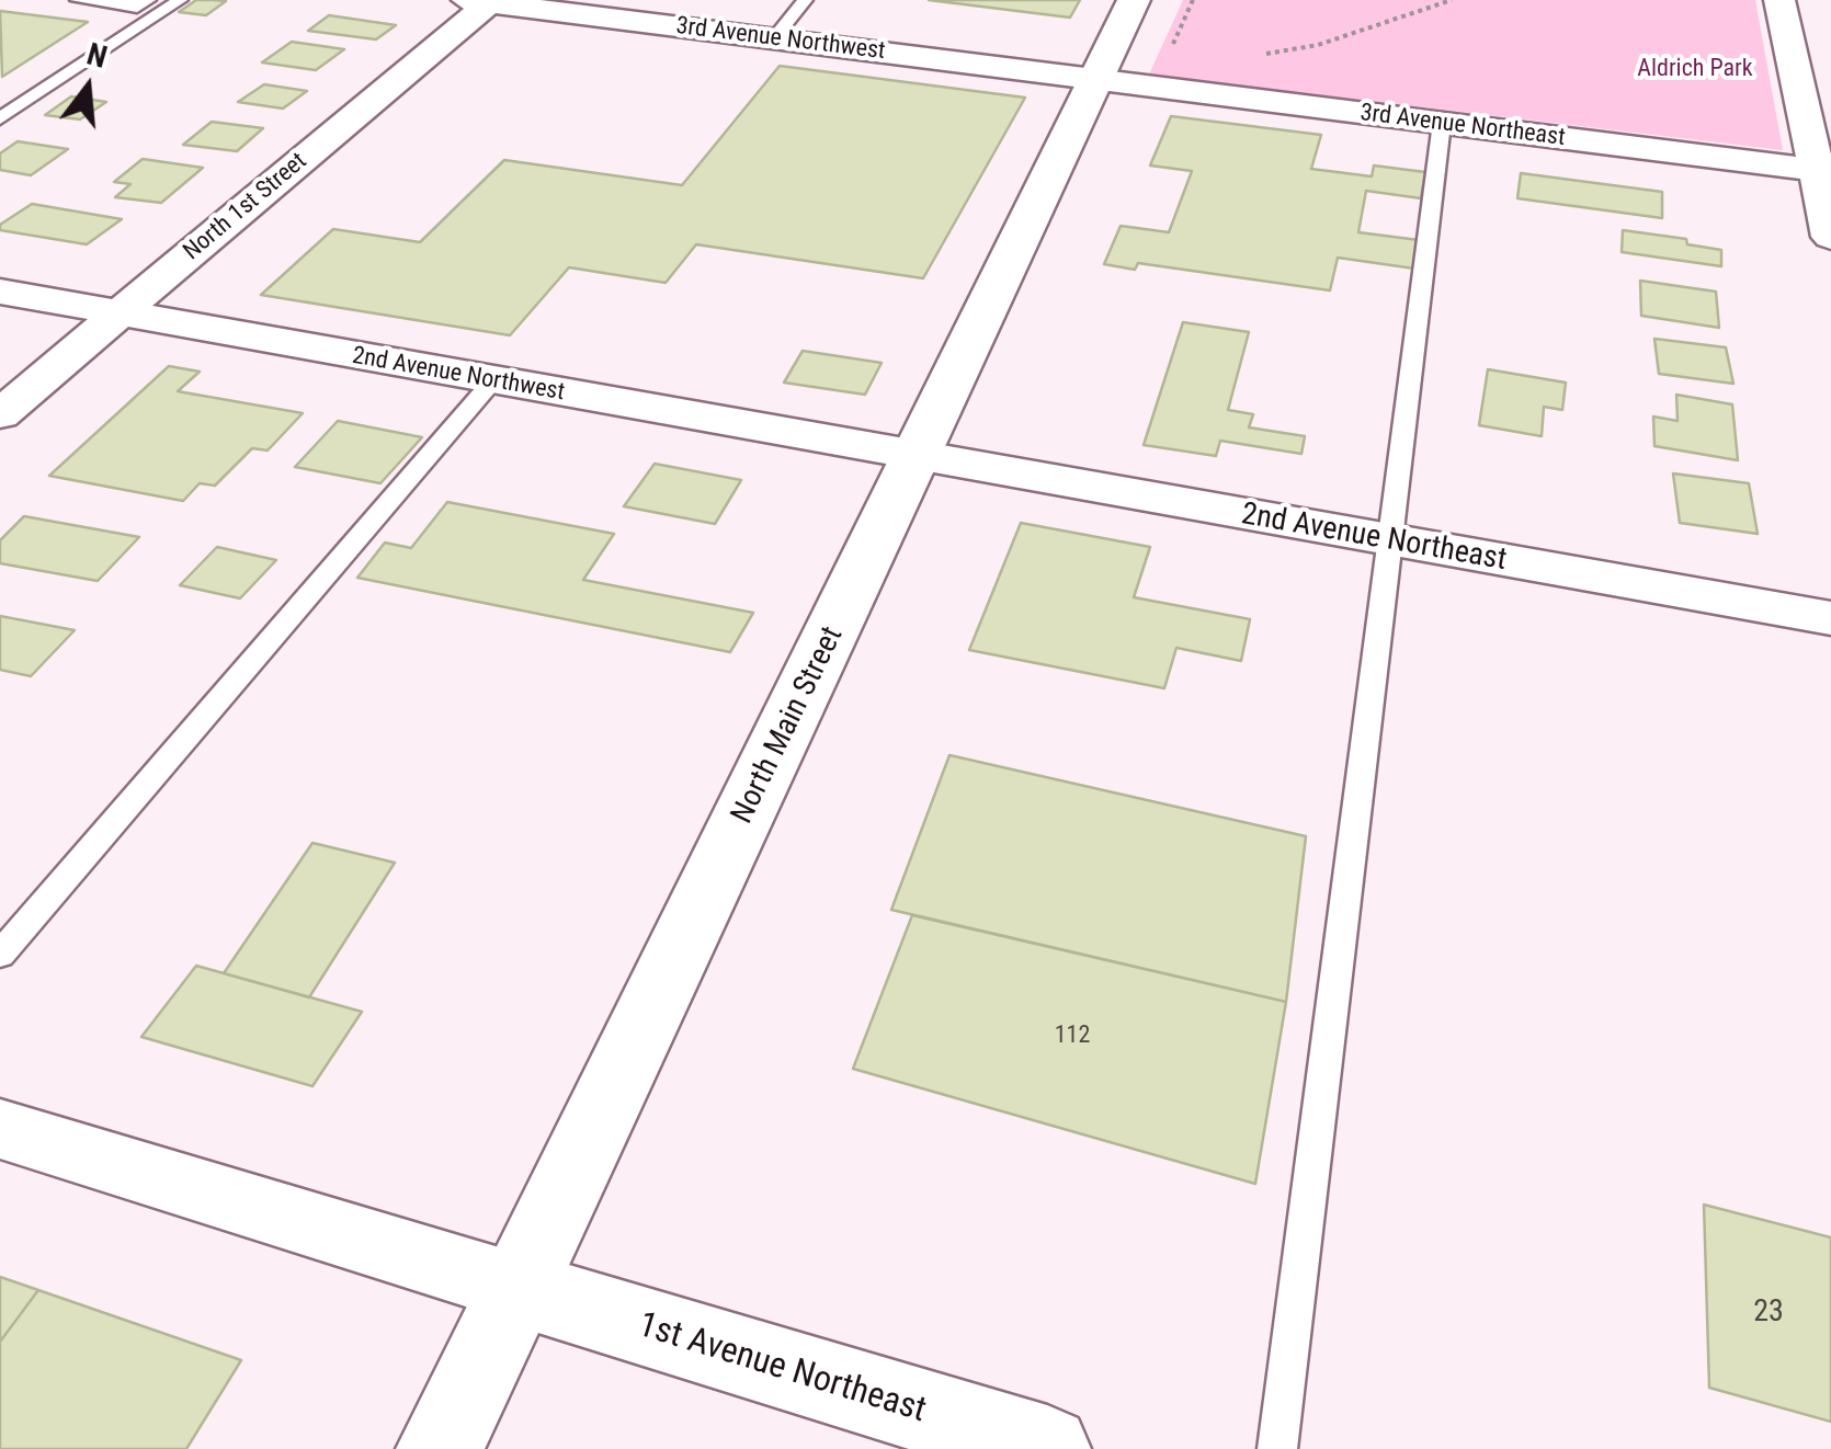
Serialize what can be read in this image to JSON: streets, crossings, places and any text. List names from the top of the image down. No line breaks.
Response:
{"streets":{"street":["3rd Avenue Northwest","3rd Avenue Northeast","North 1st Street","2nd Avenue Northwest","2nd Avenue Northeast","North Main Street","1st Avenue Northeast"]},"crossings":[["3rd Avenue Northwest","3rd Avenue Northeast"],["3rd Avenue Northwest","North 1st Street"],["3rd Avenue Northwest","North Main Street"],["3rd Avenue Northeast","North Main Street"],["North 1st Street","2nd Avenue Northwest"],["2nd Avenue Northwest","2nd Avenue Northeast"],["2nd Avenue Northwest","North Main Street"],["2nd Avenue Northeast","North Main Street"],["North Main Street","1st Avenue Northeast"]],"parks":["Aldrich Park"],"house_numbers":["112","23"],"north":"top"}
